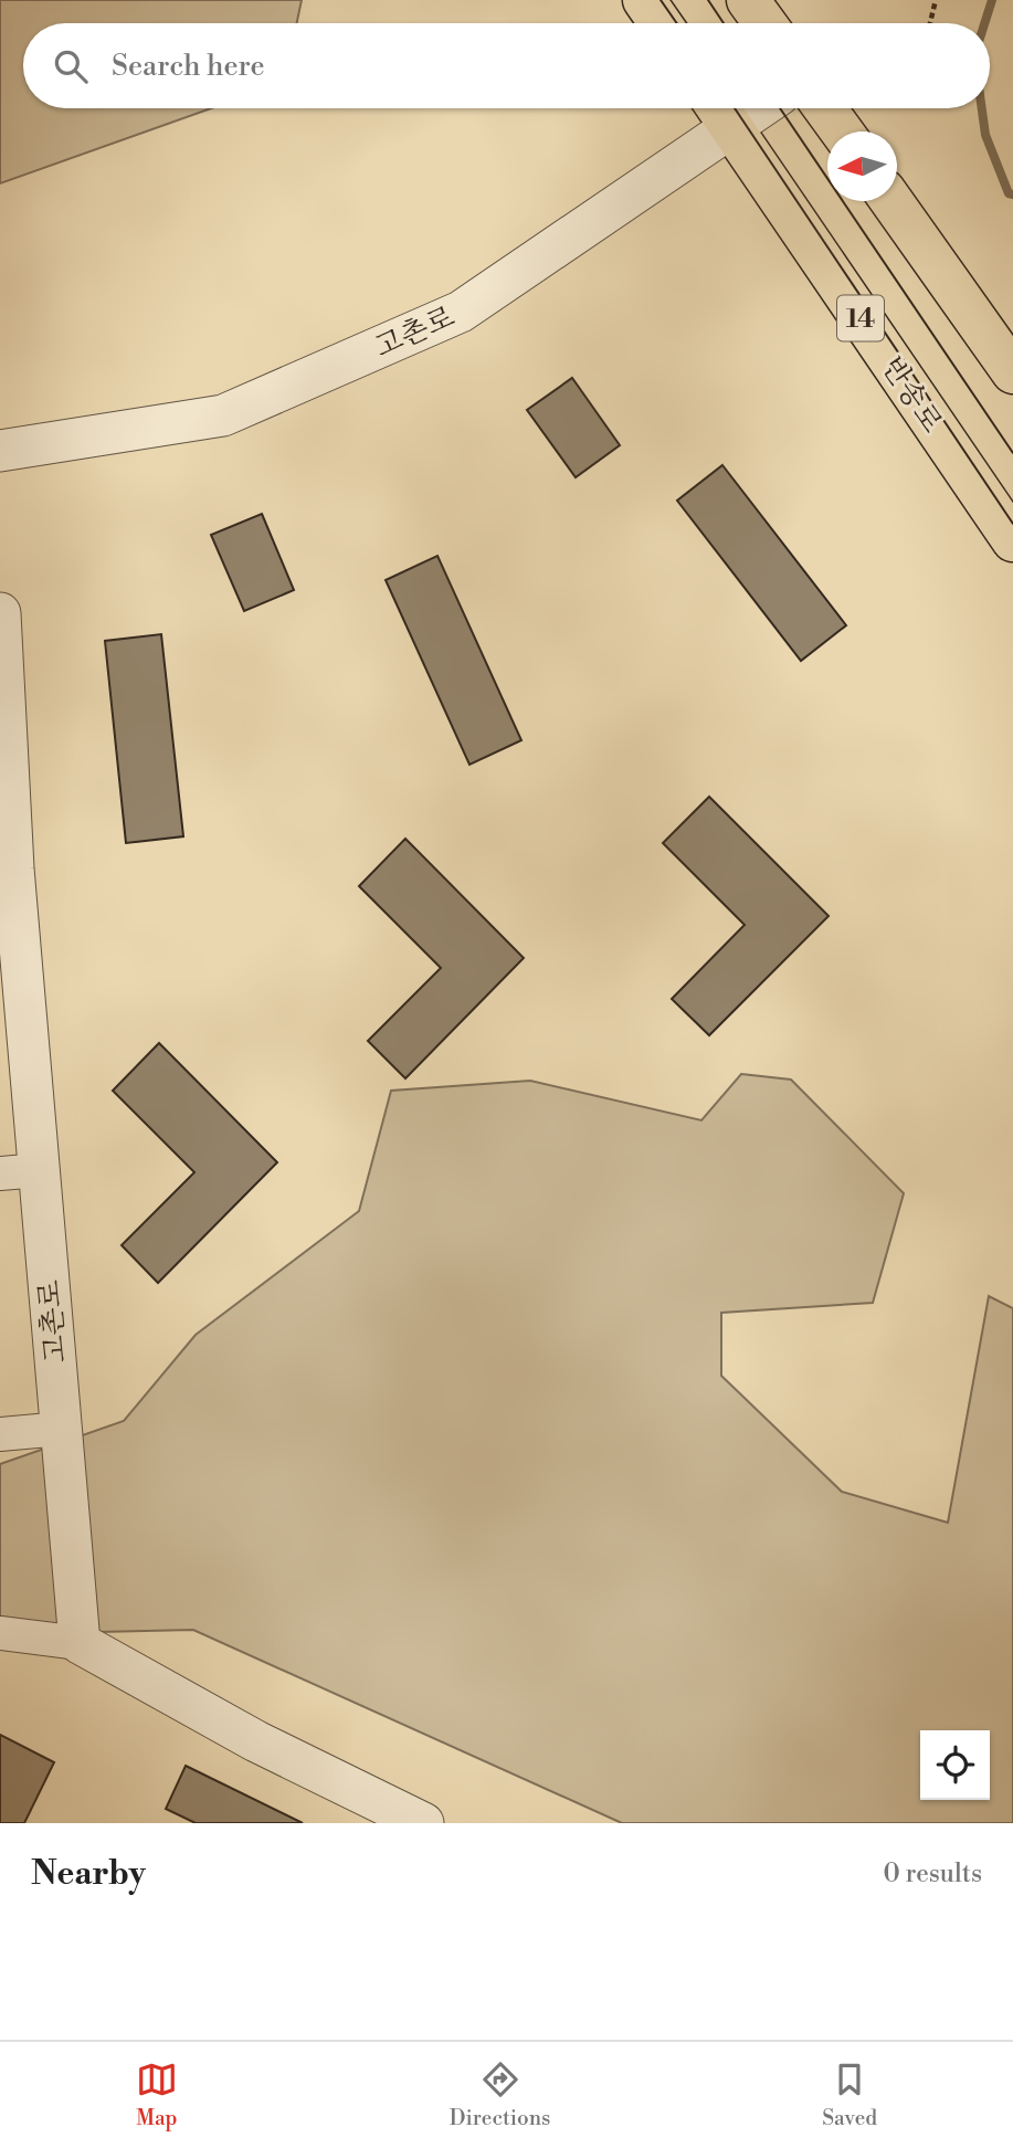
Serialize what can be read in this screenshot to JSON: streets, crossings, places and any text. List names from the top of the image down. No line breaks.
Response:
{"streets":{"main road":["14","반송로"],"street":["고촌로"]},"crossings":[["고촌로","반송로"]],"north":"left","page":{"search":"Search here","heading":["Nearby","0 results"],"nav":["Map","Directions","Saved"]}}
